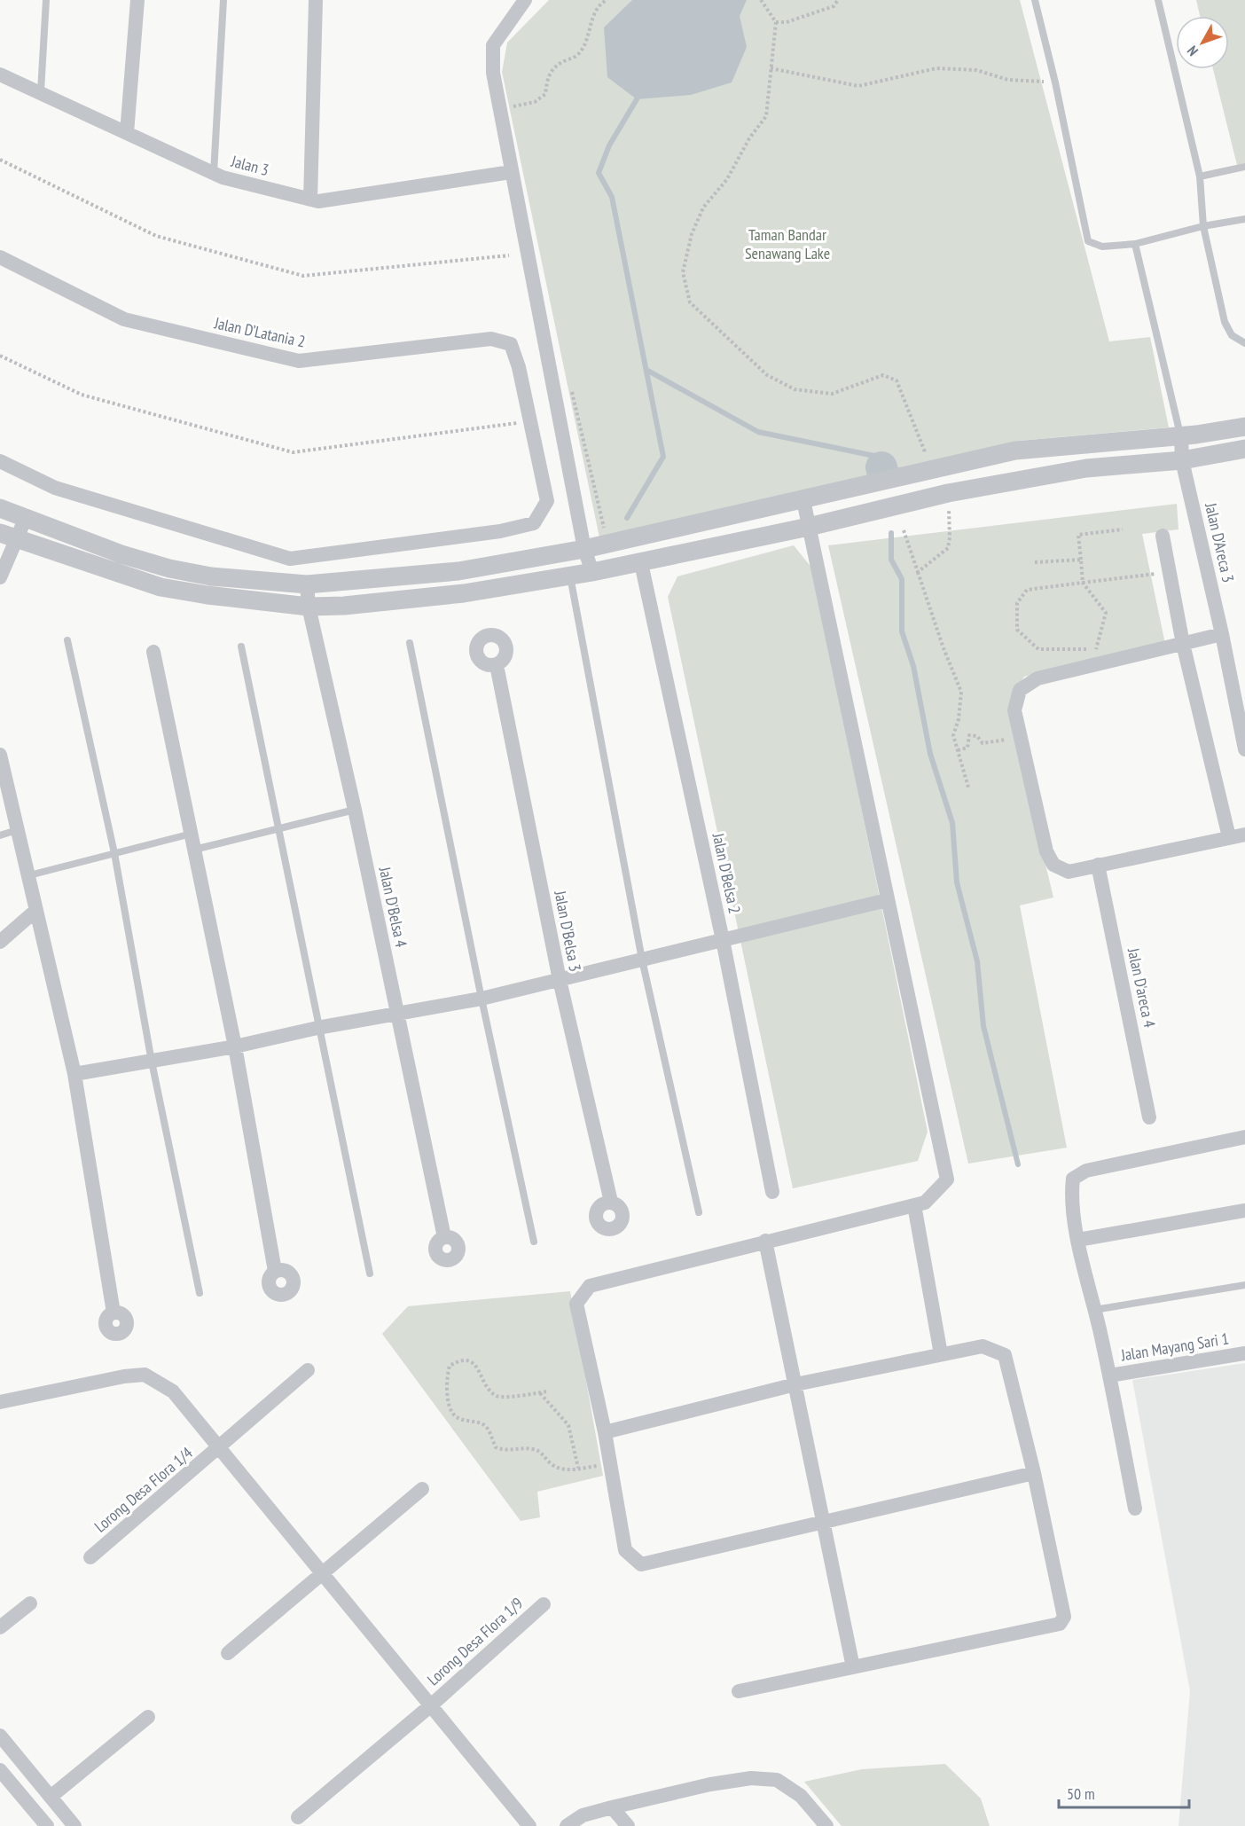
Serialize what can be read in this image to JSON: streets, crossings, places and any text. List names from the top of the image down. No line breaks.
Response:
{"streets":{"street":["Jalan 3","Jalan D’Latania 2","Jalan D'Areca 3","Jalan D'Belsa 2","Jalan D'Belsa 4","Jalan D'Belsa 3","Jalan D'areca 4","Jalan Mayang Sari 1","Lorong Desa Flora 1/4","Lorong Desa Flora 1/9"]},"parks":["Taman Bandar Senawang Lake"],"scale_bar":"50 m","north":"bottom left"}
